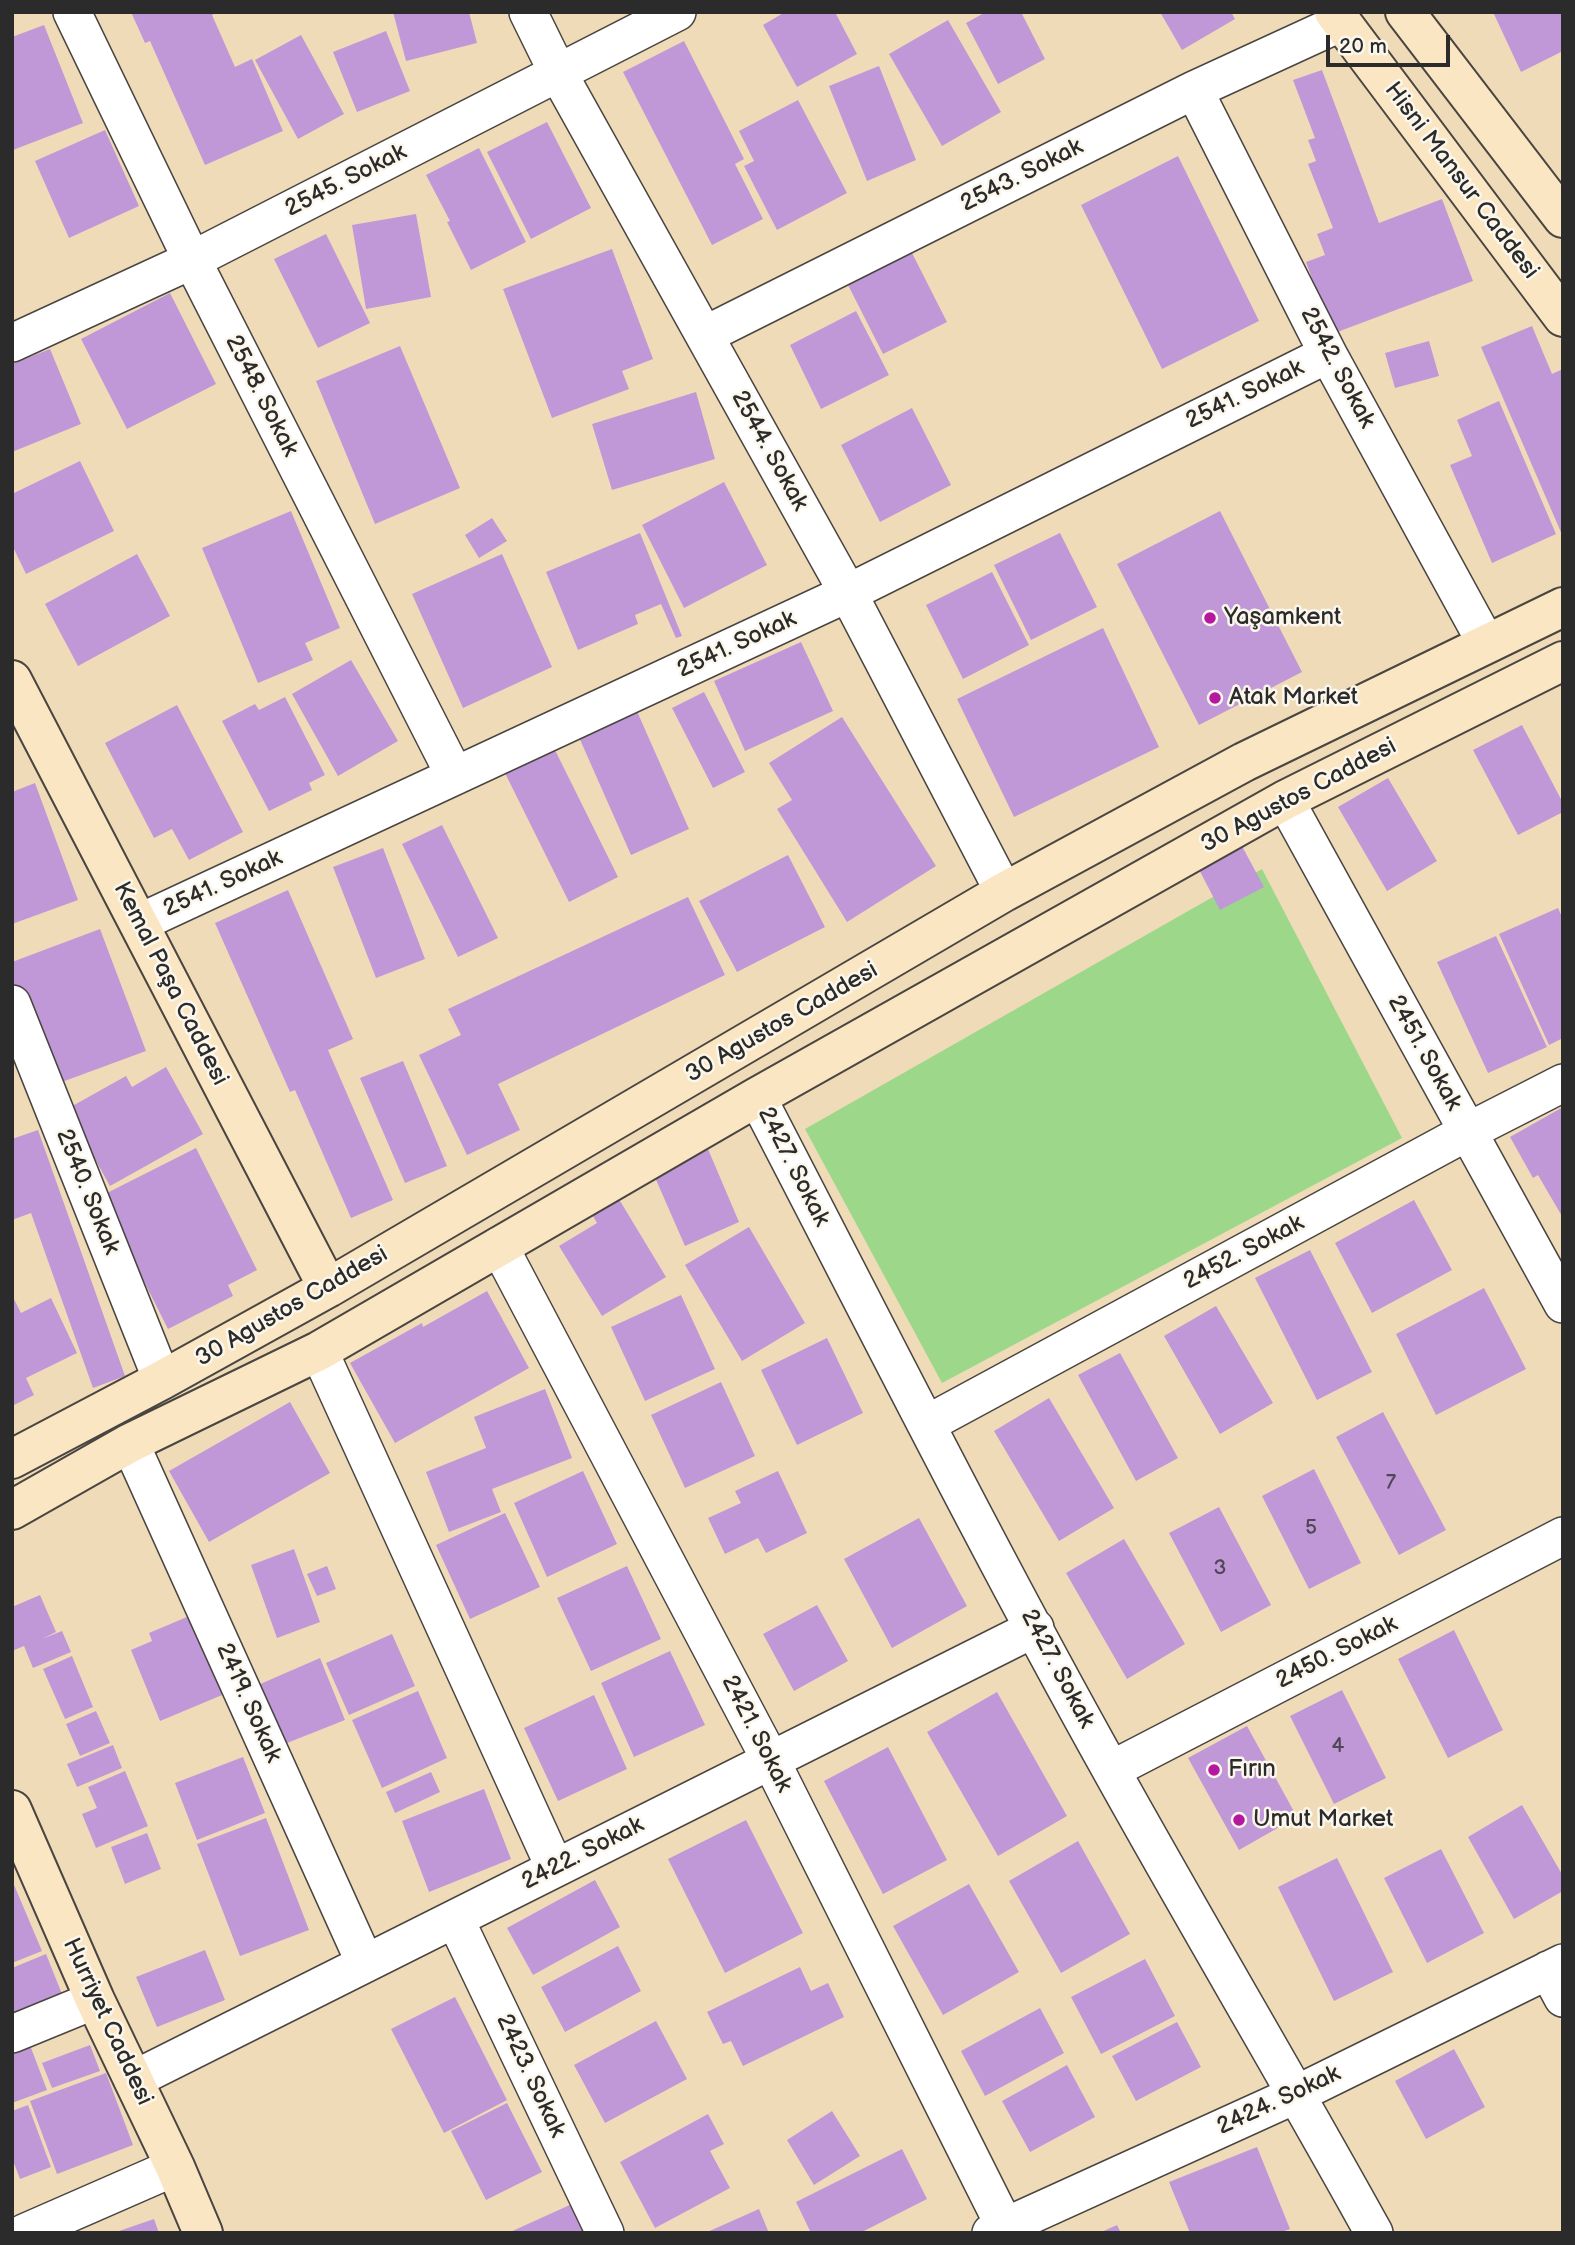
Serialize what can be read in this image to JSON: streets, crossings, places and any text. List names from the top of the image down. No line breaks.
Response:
{"streets":{"main road":["Hisni Mansur Caddesi","30 Agustos Caddesi","Kemal Paşa Caddesi","Hurriyet Caddesi"],"street":["2543. Sokak","2545. Sokak","2542. Sokak","2541. Sokak","2548. Sokak","2544. Sokak","2451. Sokak","2427. Sokak","2540. Sokak","2452. Sokak","2450. Sokak","2419. Sokak","2421. Sokak","2422. Sokak","2423. Sokak","2424. Sokak"]},"crossings":[["2543. Sokak","Hisni Mansur Caddesi"],["2543. Sokak","2542. Sokak"],["2543. Sokak","2544. Sokak"],["2545. Sokak","2548. Sokak"],["2545. Sokak","2544. Sokak"],["2542. Sokak","2541. Sokak"],["2542. Sokak","30 Agustos Caddesi"],["2541. Sokak","2548. Sokak"],["2541. Sokak","2544. Sokak"],["2541. Sokak","Kemal Paşa Caddesi"],["2544. Sokak","30 Agustos Caddesi"],["30 Agustos Caddesi","Kemal Paşa Caddesi"],["30 Agustos Caddesi","2451. Sokak"],["30 Agustos Caddesi","2427. Sokak"],["30 Agustos Caddesi","2540. Sokak"],["30 Agustos Caddesi","2419. Sokak"],["30 Agustos Caddesi","2421. Sokak"],["2451. Sokak","2452. Sokak"],["2427. Sokak","2452. Sokak"],["2427. Sokak","2450. Sokak"],["2427. Sokak","2422. Sokak"],["2427. Sokak","2424. Sokak"],["2419. Sokak","2422. Sokak"],["2421. Sokak","2422. Sokak"],["2421. Sokak","2424. Sokak"],["2422. Sokak","Hurriyet Caddesi"],["2422. Sokak","2423. Sokak"]],"places":["Yaşamkent","Atak Market","Fırın","Umut Market"],"house_numbers":["7","5","3","4"],"scale_bar":"20 m"}
